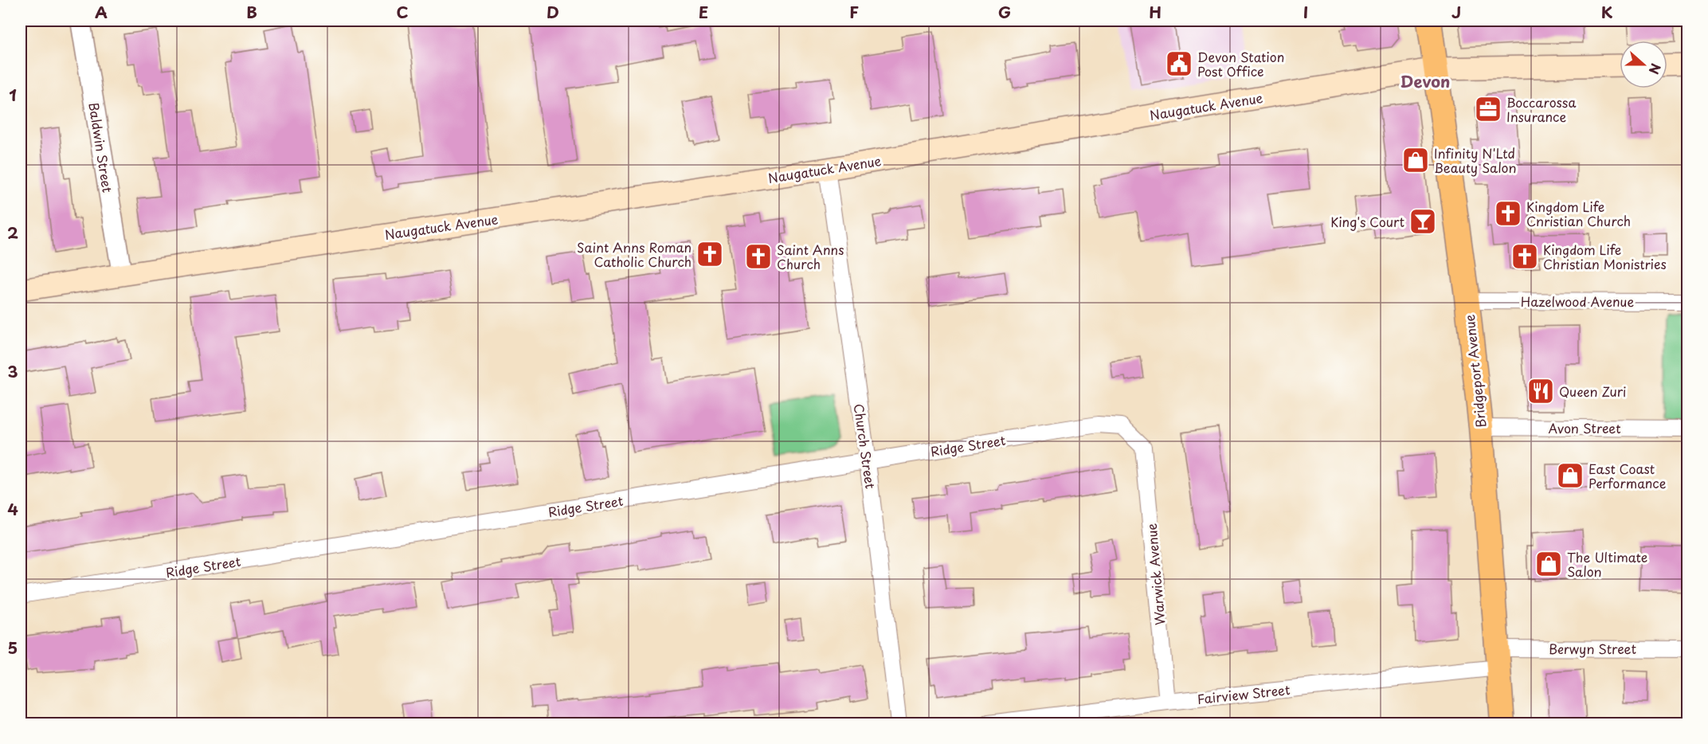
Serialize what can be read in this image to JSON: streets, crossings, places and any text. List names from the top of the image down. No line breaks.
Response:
{"streets":{"main road":["Naugatuck Avenue","Bridgeport Avenue"],"street":["Baldwin Street","Hazelwood Avenue","Avon Street","Ridge Street","Church Street","Warwick Avenue","Berwyn Street","Fairview Street"]},"crossings":[["Naugatuck Avenue","Baldwin Street"],["Naugatuck Avenue","Bridgeport Avenue"],["Naugatuck Avenue","Church Street"],["Hazelwood Avenue","Bridgeport Avenue"],["Bridgeport Avenue","Avon Street"],["Bridgeport Avenue","Berwyn Street"],["Bridgeport Avenue","Fairview Street"],["Ridge Street","Church Street"],["Ridge Street","Warwick Avenue"],["Warwick Avenue","Fairview Street"],["Berwyn Street","Fairview Street"]],"districts":["Devon"],"places":{"public building":["Devon Station Post Office"],"office":["Boccarossa Insurance"],"shop":["Infinity N'Ltd Beauty Salon","East Coast Performance","The Ultimate Salon"],"church":["Kingdom Life Cnristian Church","Saint Anns Roman Catholic Church","Saint Anns Church","Kingdom Life Christian Monistries"],"bar":["King's Court"],"restaurant":["Queen Zuri"]},"north":"right","grid":{"columns":["A","B","C","D","E","F","G","H","I","J","K"],"rows":["1","2","3","4","5"]}}
